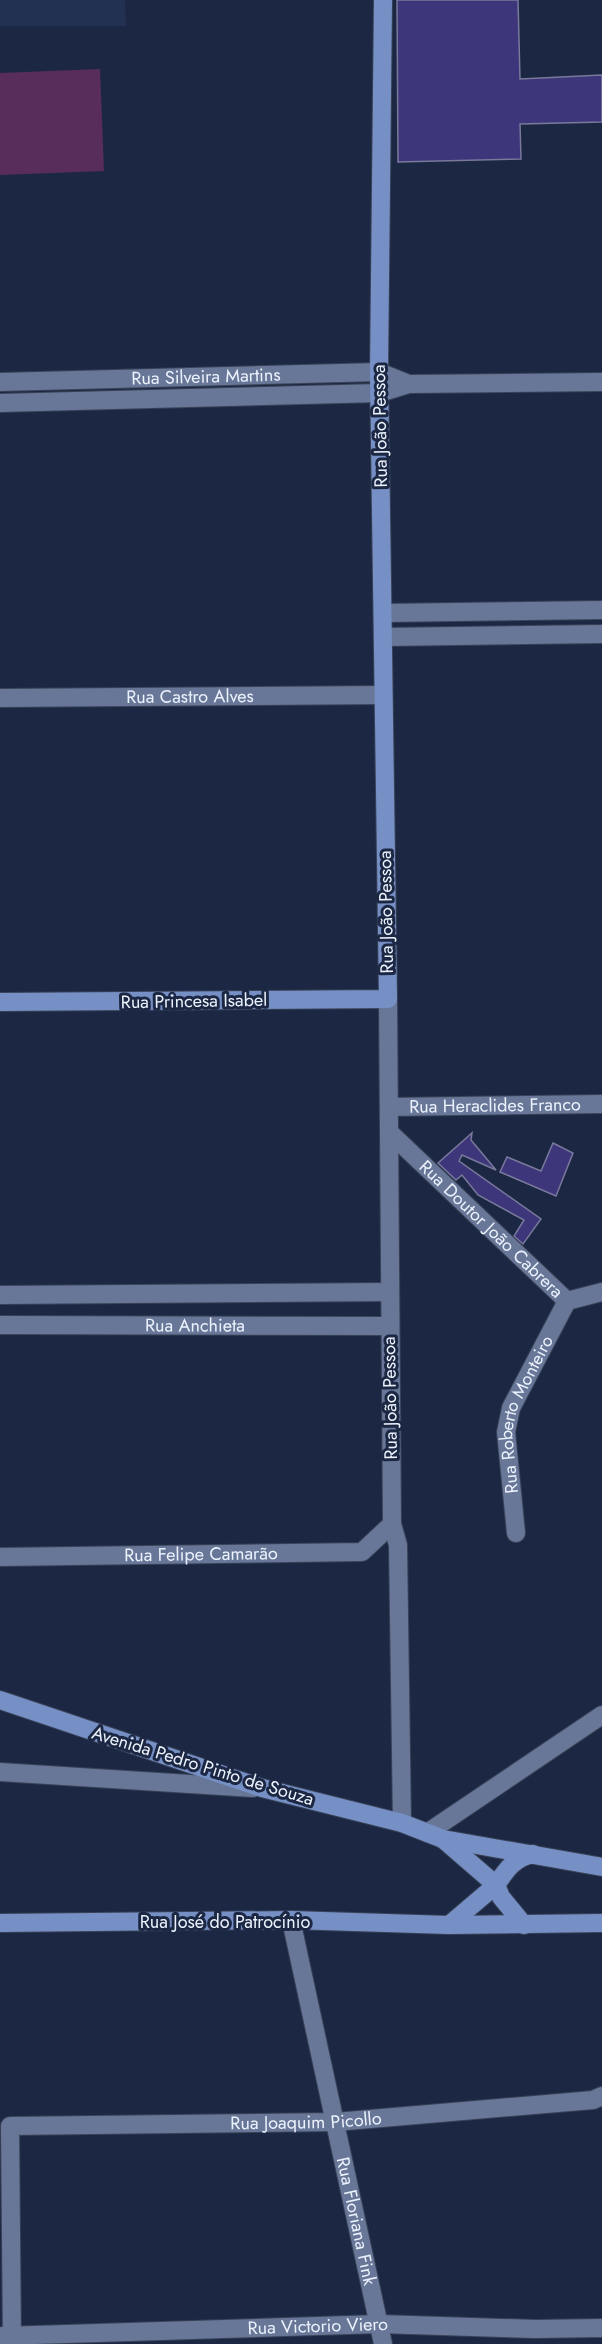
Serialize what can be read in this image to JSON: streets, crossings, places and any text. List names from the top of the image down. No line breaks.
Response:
{"streets":{"main road":["Rua João Pessoa","Rua Princesa Isabel","Avenida Pedro Pinto de Souza","Rua José do Patrocínio"],"street":["Rua Silveira Martins","Rua Castro Alves","Rua Heraclides Franco","Rua Doutor João Cabrera","Rua Anchieta","Rua Roberto Monteiro","Rua Felipe Camarão","Rua Joaquim Picollo","Rua Floriana Fink","Rua Victorio Viero"]},"crossings":[["Rua Silveira Martins","Rua João Pessoa"],["Rua João Pessoa","Rua Castro Alves"],["Rua João Pessoa","Rua Princesa Isabel"],["Rua João Pessoa","Rua Heraclides Franco"],["Rua João Pessoa","Rua Doutor João Cabrera"],["Rua João Pessoa","Rua Anchieta"],["Rua João Pessoa","Rua Felipe Camarão"],["Rua João Pessoa","Avenida Pedro Pinto de Souza"],["Rua Doutor João Cabrera","Rua Roberto Monteiro"],["Avenida Pedro Pinto de Souza","Rua José do Patrocínio"],["Rua José do Patrocínio","Rua Floriana Fink"],["Rua Joaquim Picollo","Rua Floriana Fink"],["Rua Floriana Fink","Rua Victorio Viero"]]}
